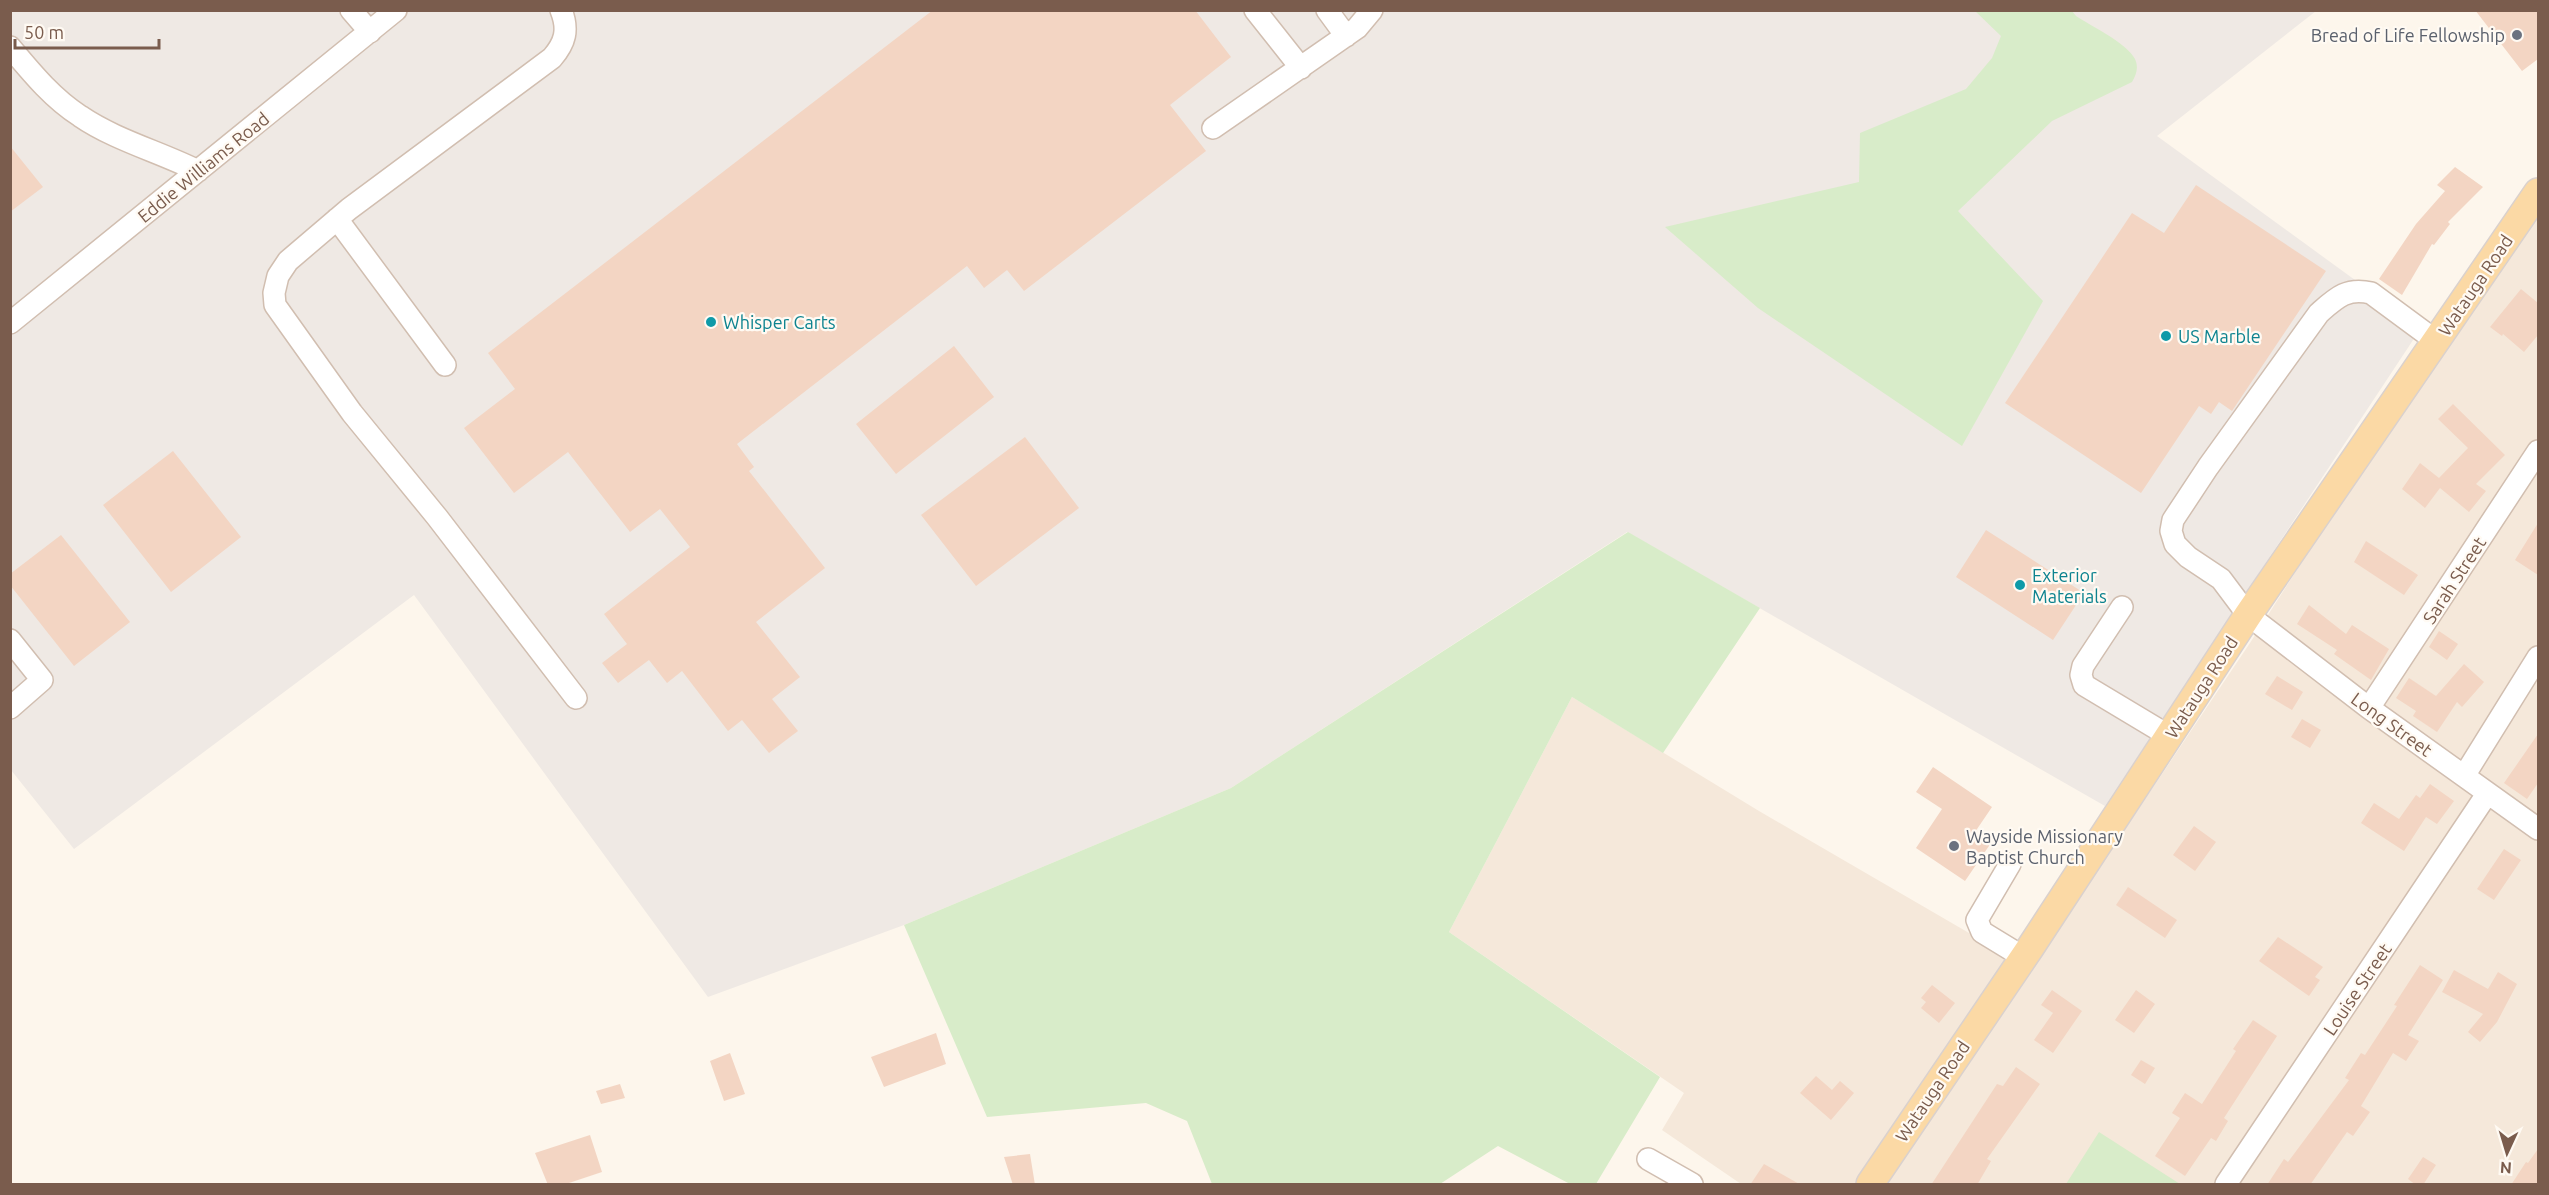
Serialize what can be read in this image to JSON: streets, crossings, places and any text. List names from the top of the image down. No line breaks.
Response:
{"streets":{"main road":["Watauga Road"],"street":["Eddie Williams Road","Sarah Street","Long Street","Louise Street"]},"crossings":[["Watauga Road","Long Street"],["Sarah Street","Long Street"],["Long Street","Louise Street"]],"places":["Bread of Life Fellowship","Whisper Carts","US Marble","Exterior Materials","Wayside Missionary Baptist Church"],"scale_bar":"50 m","north":"bottom"}
